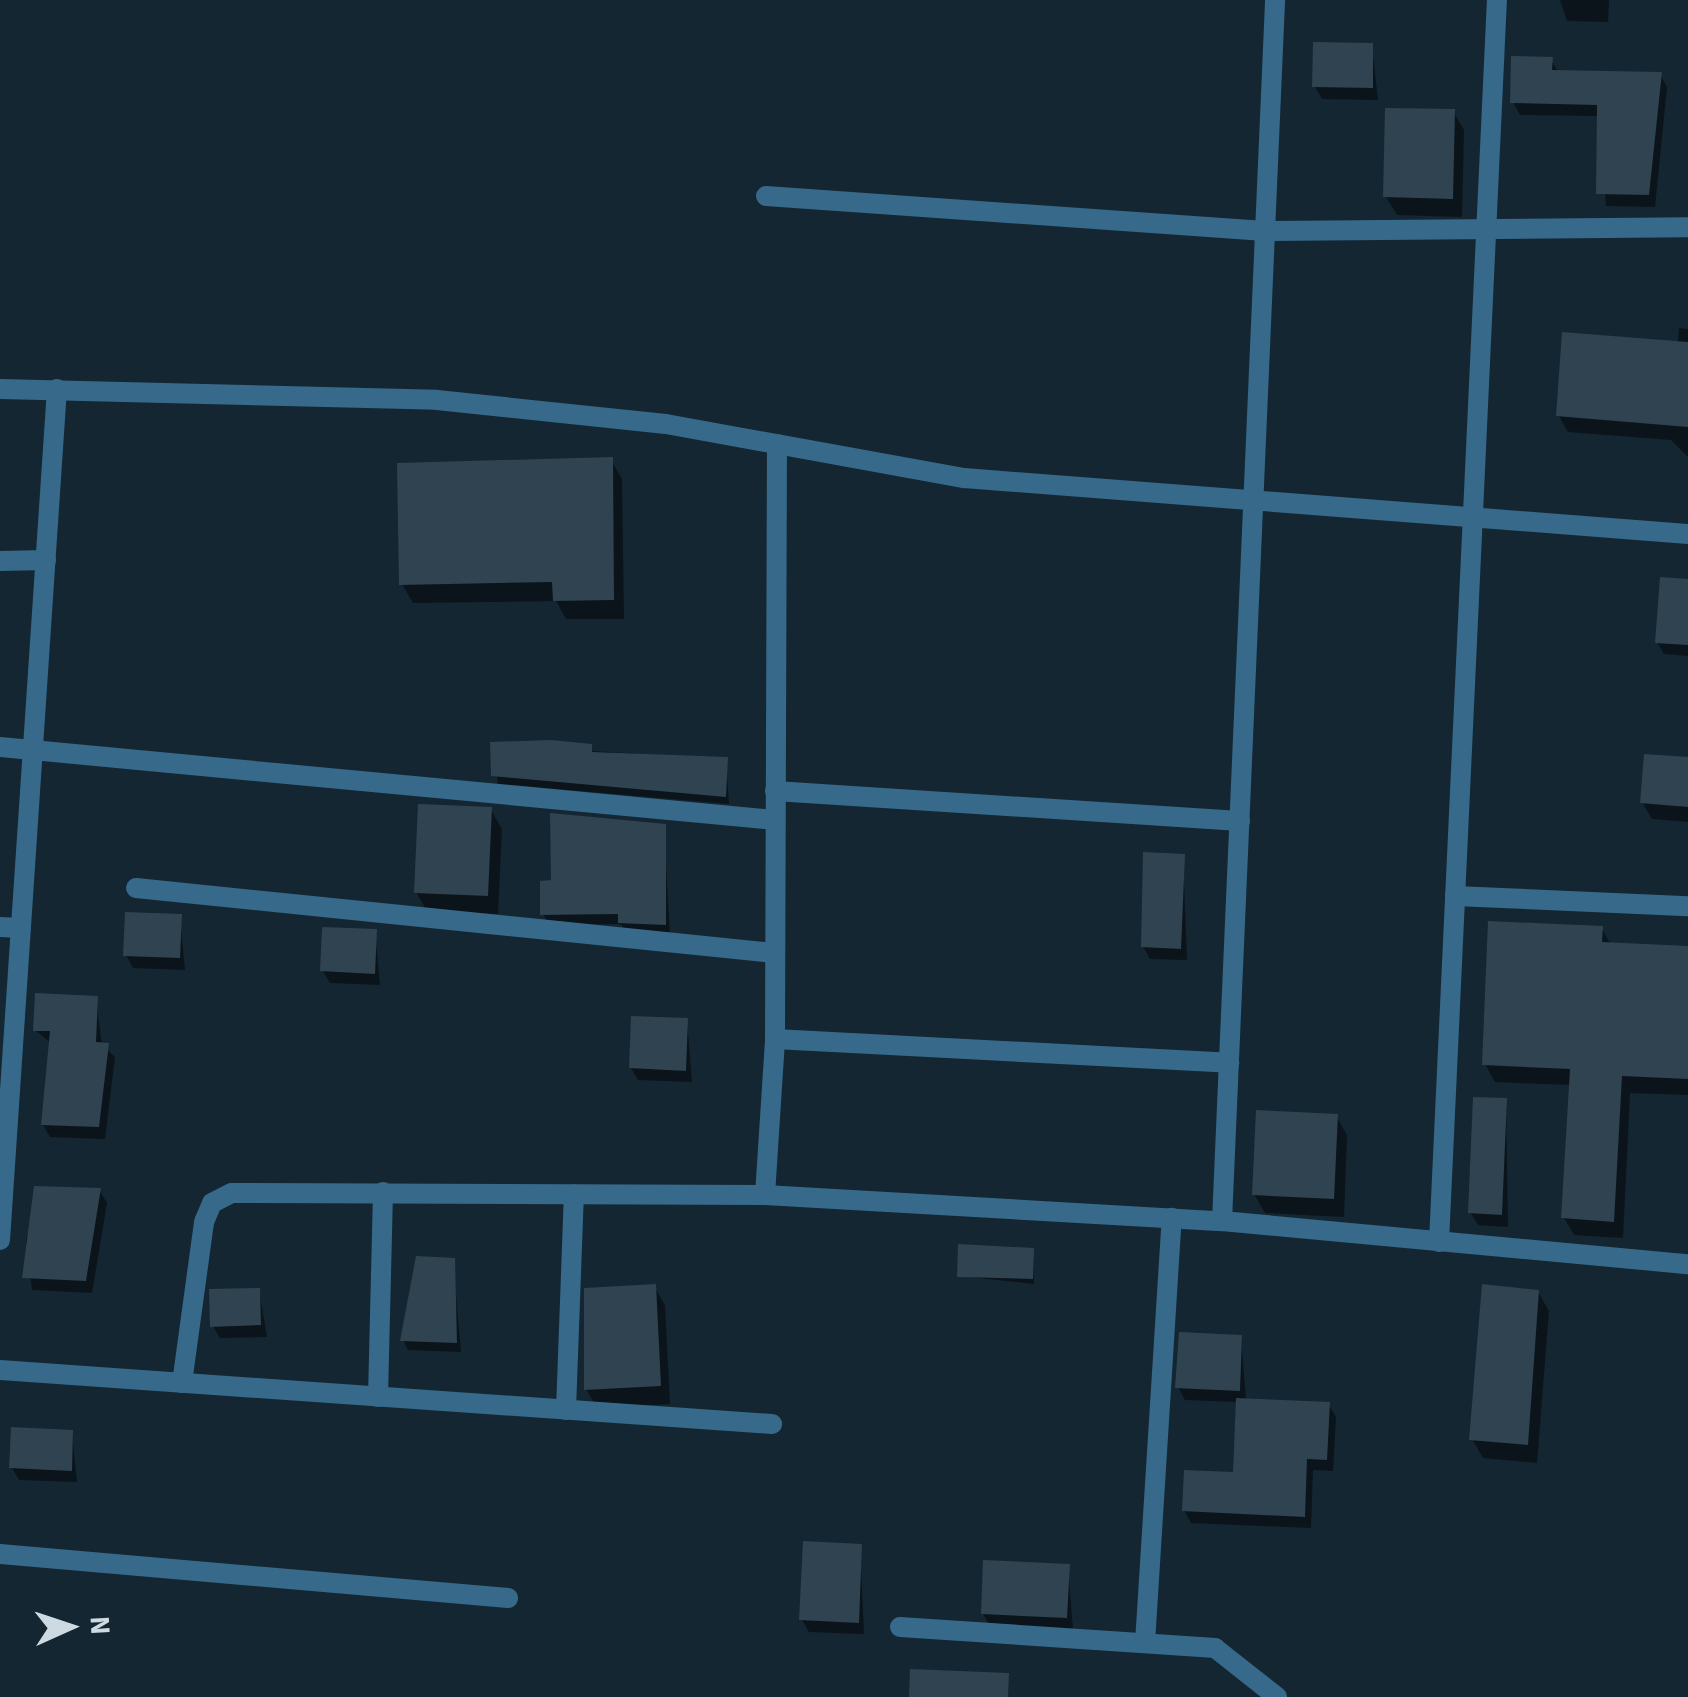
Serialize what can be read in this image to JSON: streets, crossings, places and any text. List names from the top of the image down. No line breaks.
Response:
{"north":"right"}
